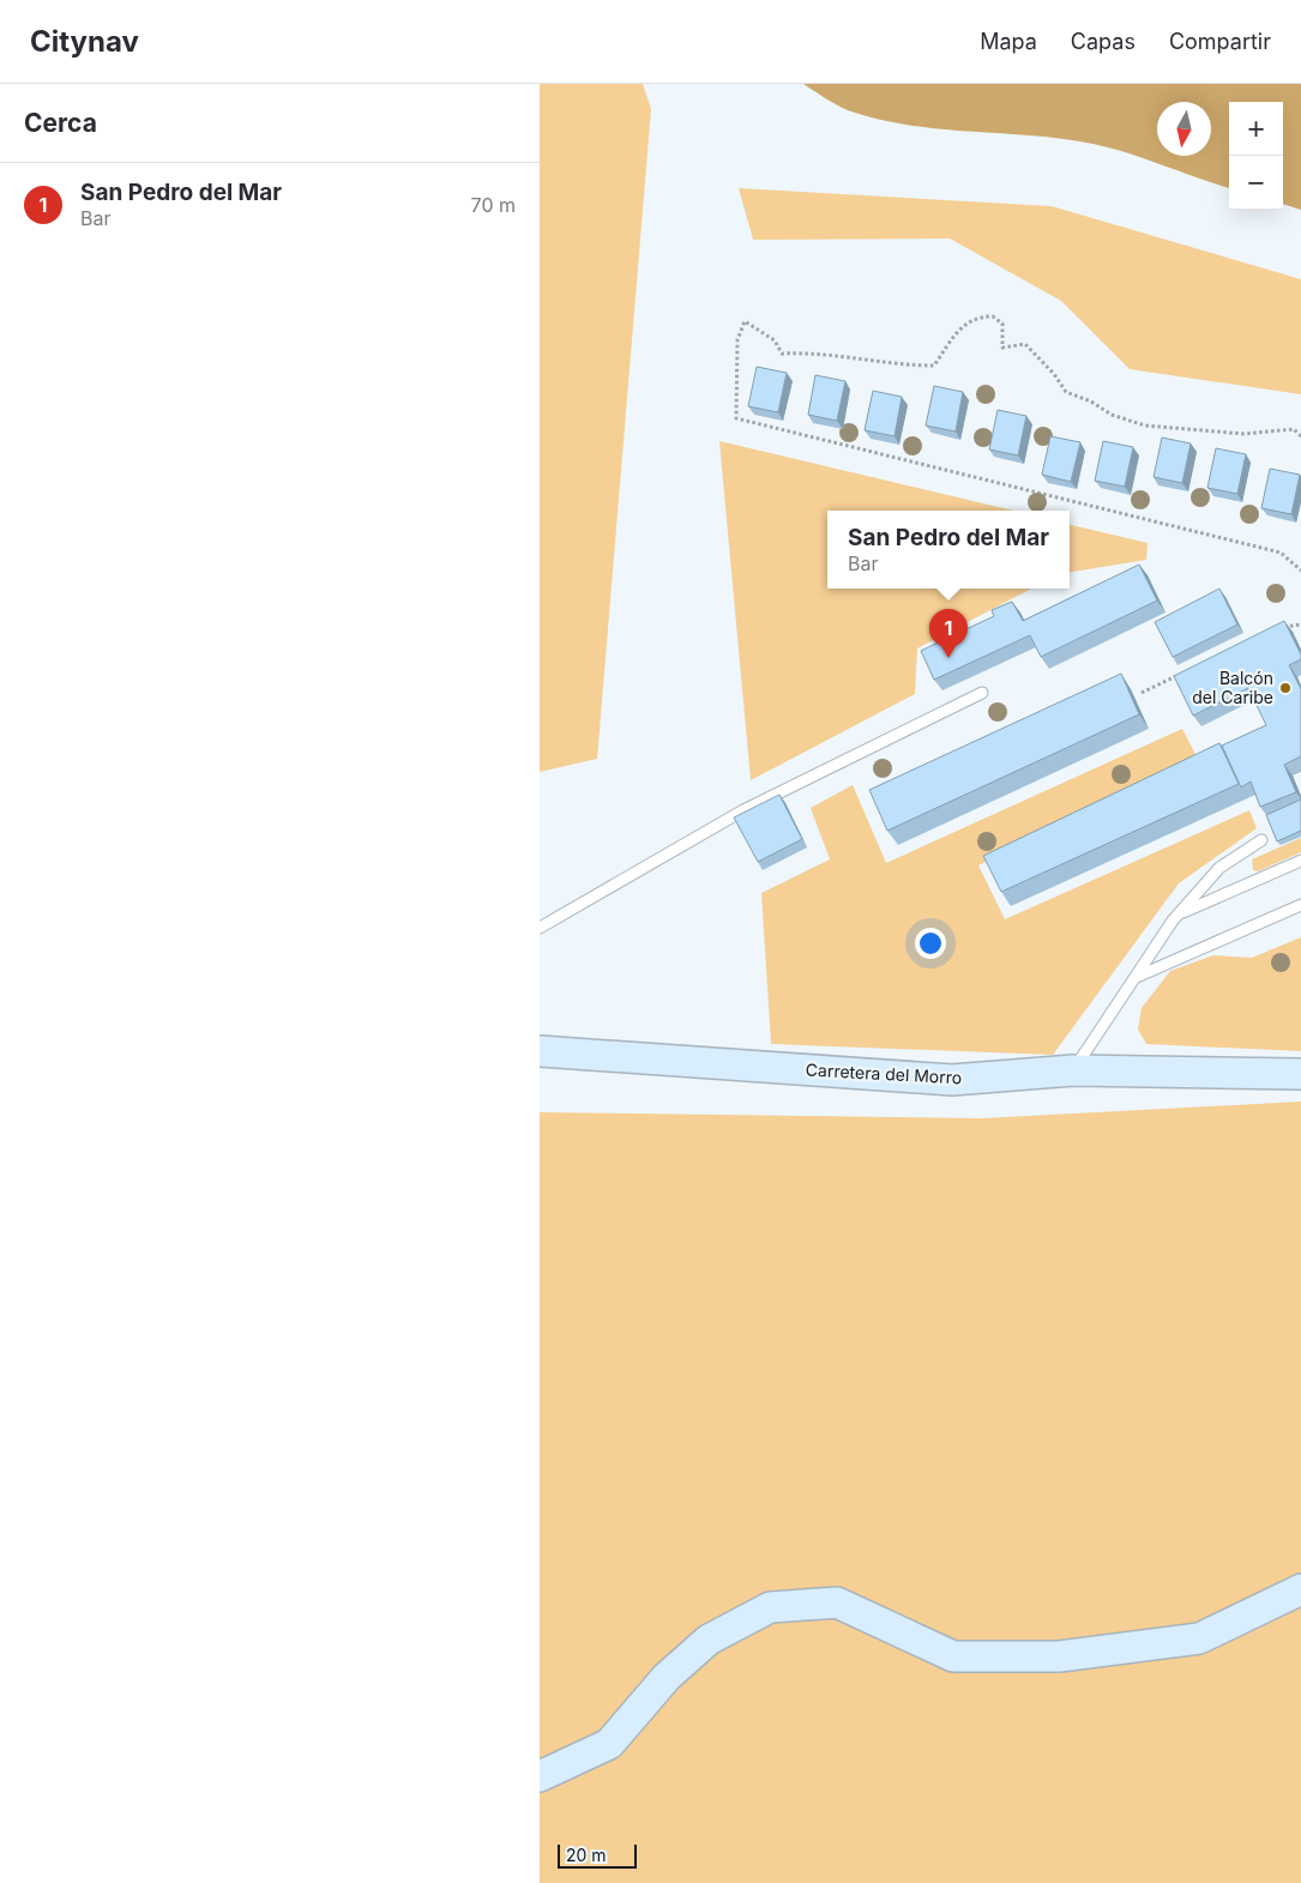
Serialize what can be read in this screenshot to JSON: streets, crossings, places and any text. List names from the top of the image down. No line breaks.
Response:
{"streets":{"main road":["Carretera del Morro"]},"places":["Balcón del Caribe"],"scale_bar":"20 m","north":"bottom","page":{"header":"Citynav","nav":["Mapa","Capas","Compartir"],"heading":"Cerca","map_buttons":["+","−"],"list":[{"mark":"1","name":"San Pedro del Mar","note":"Bar","value":"70 m"}],"popup":["San Pedro del Mar","Bar"],"pins":"1","scale":"20 m"}}
